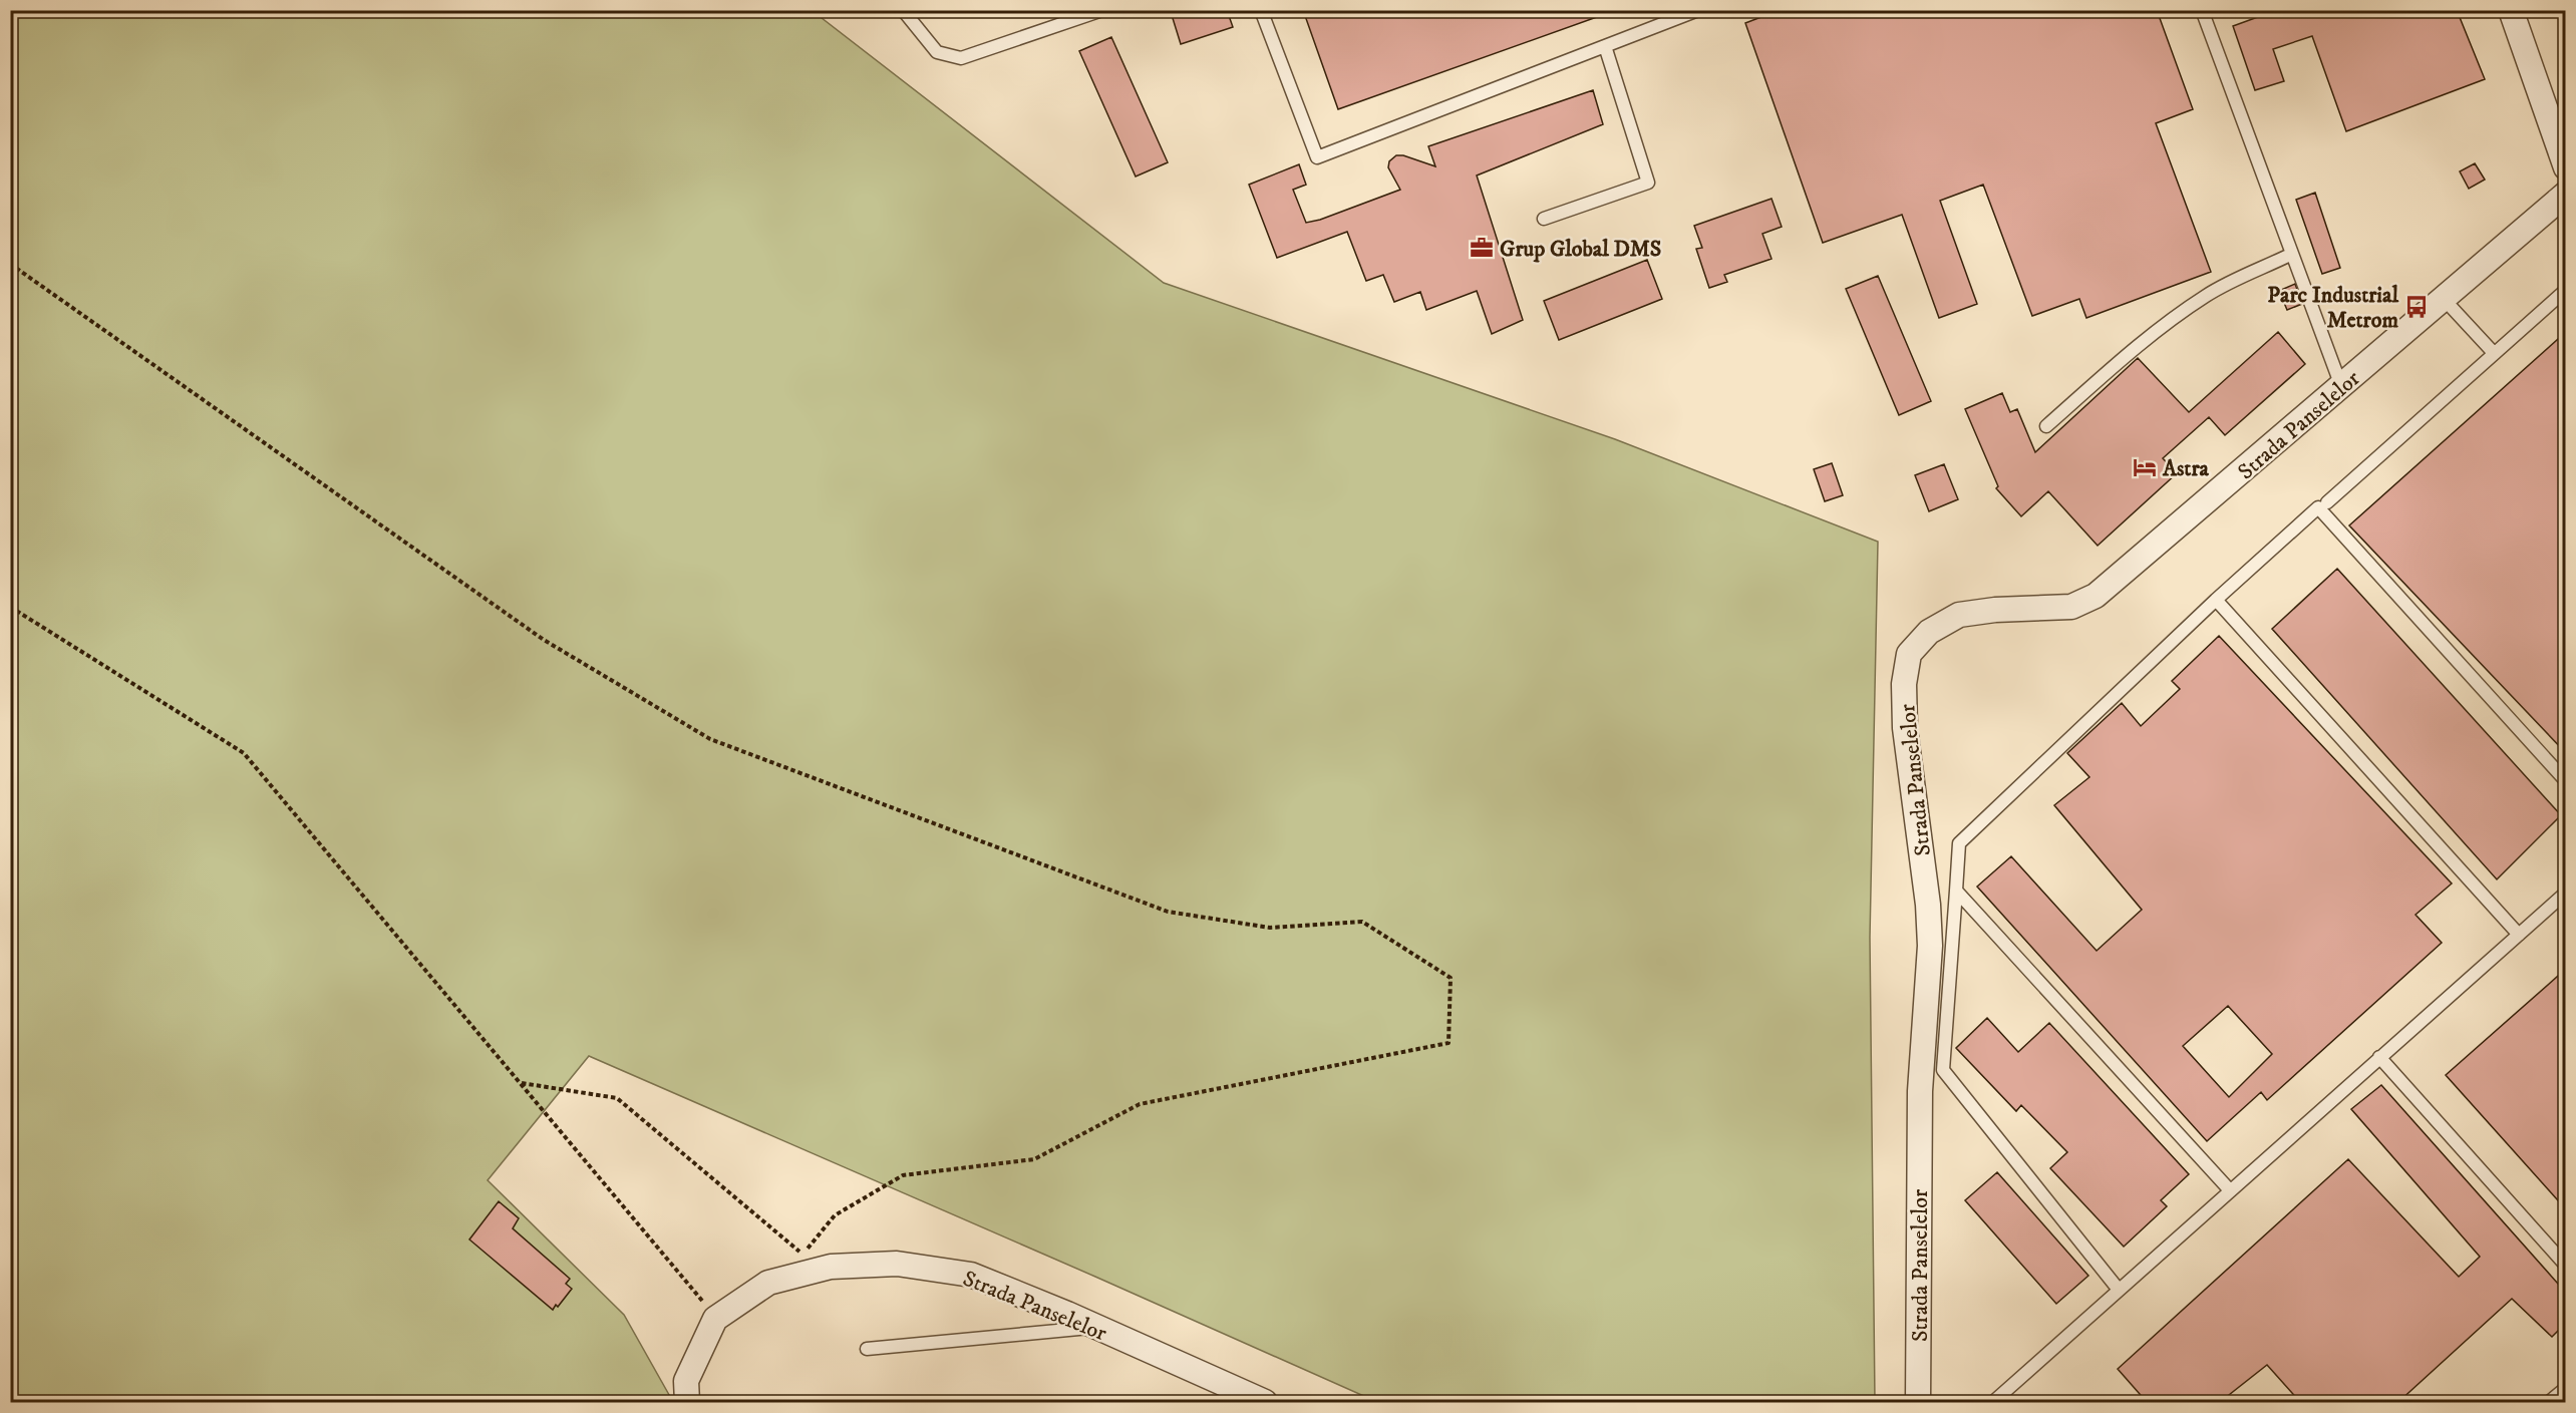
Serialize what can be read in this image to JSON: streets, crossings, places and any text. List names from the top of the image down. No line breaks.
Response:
{"streets":{"street":["Strada Panselelor"]},"places":{"office":["Grup Global DMS"],"bus stop":["Parc Industrial Metrom"],"hotel":["Astra"]}}
